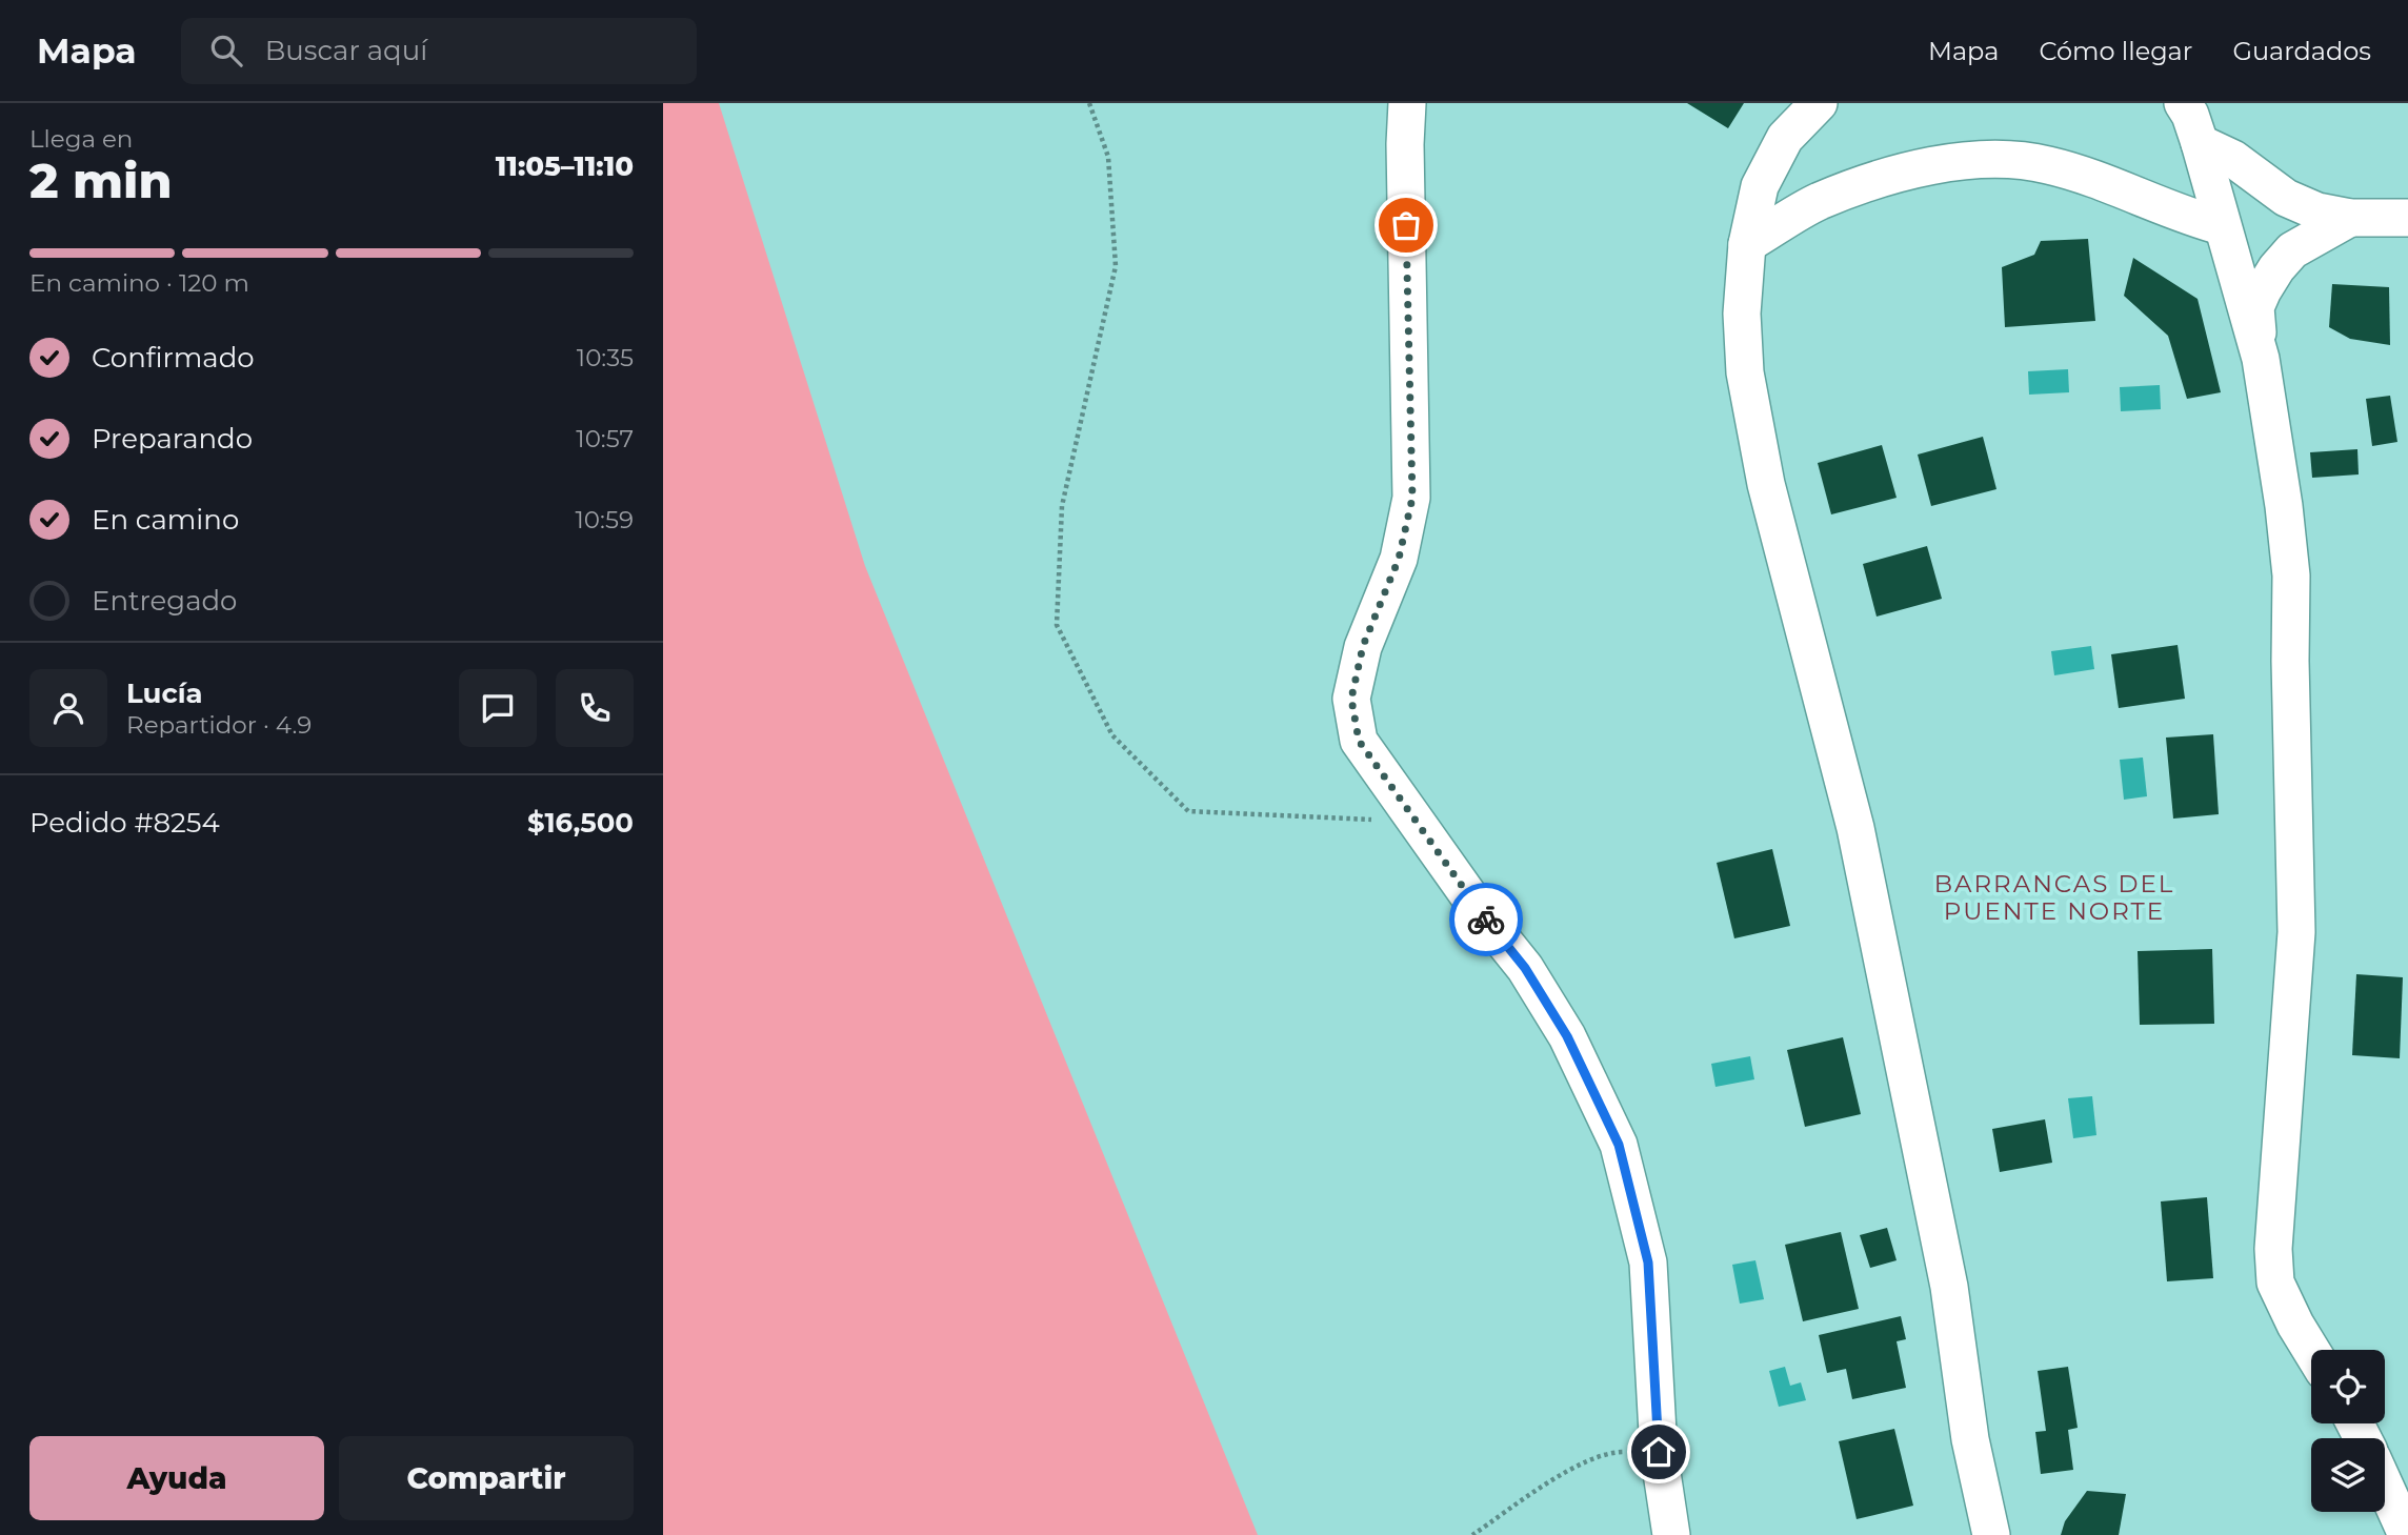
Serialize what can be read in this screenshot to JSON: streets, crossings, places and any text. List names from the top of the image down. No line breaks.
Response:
{"districts":["BARRANCAS DEL PUENTE NORTE"],"page":{"header":"Mapa","search":"Buscar aquí","nav":["Mapa","Cómo llegar","Guardados"],"heading":["2 min","Llega en","11:05–11:10"],"panel":["Lucía","Repartidor · 4.9","Pedido #8254","$16,500"],"bar":"En camino · 120 m","list":[["Confirmado","10:35"],["Preparando","10:57"],["En camino","10:59"],"Entregado"],"buttons":["Ayuda","Compartir"]}}
